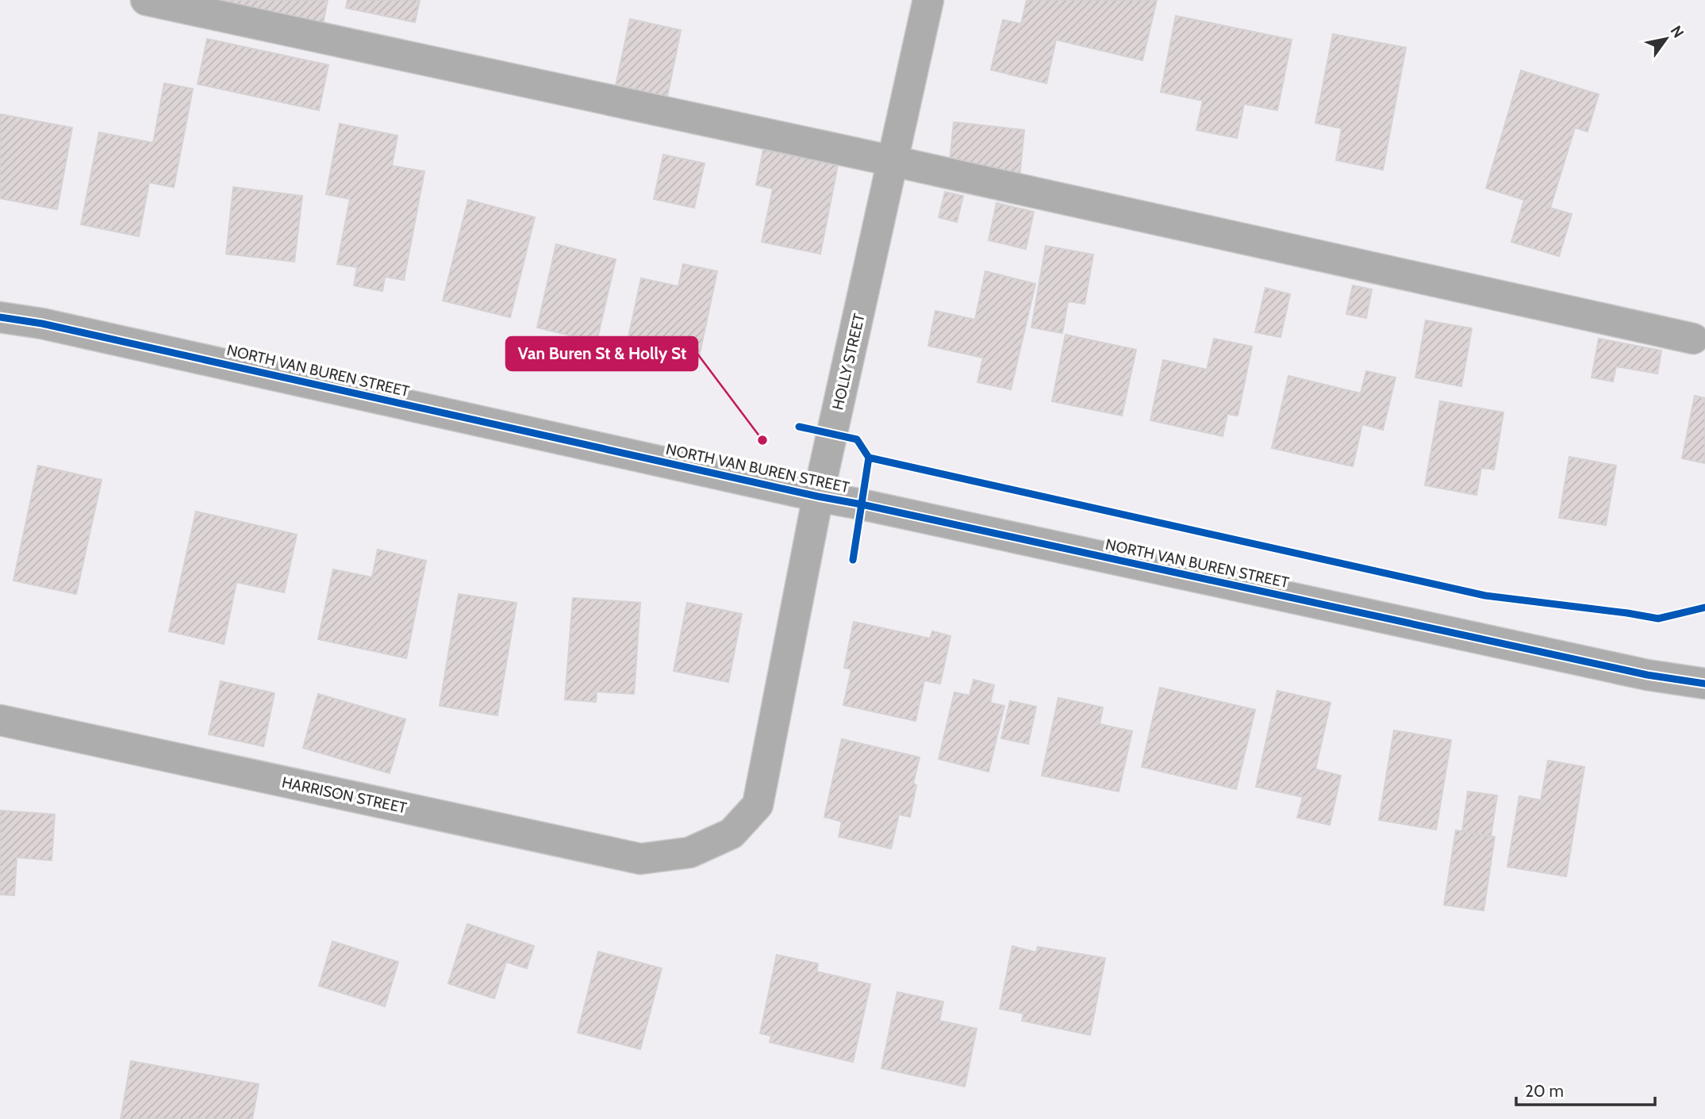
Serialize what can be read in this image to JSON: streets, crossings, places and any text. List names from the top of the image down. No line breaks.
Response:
{"streets":{"street":["HOLLY STREET","NORTH VAN BUREN STREET","HARRISON STREET"]},"crossings":[["HOLLY STREET","NORTH VAN BUREN STREET"],["HOLLY STREET","HARRISON STREET"]],"places":["Van Buren St & Holly St"],"scale_bar":"20 m","north":"top right"}
